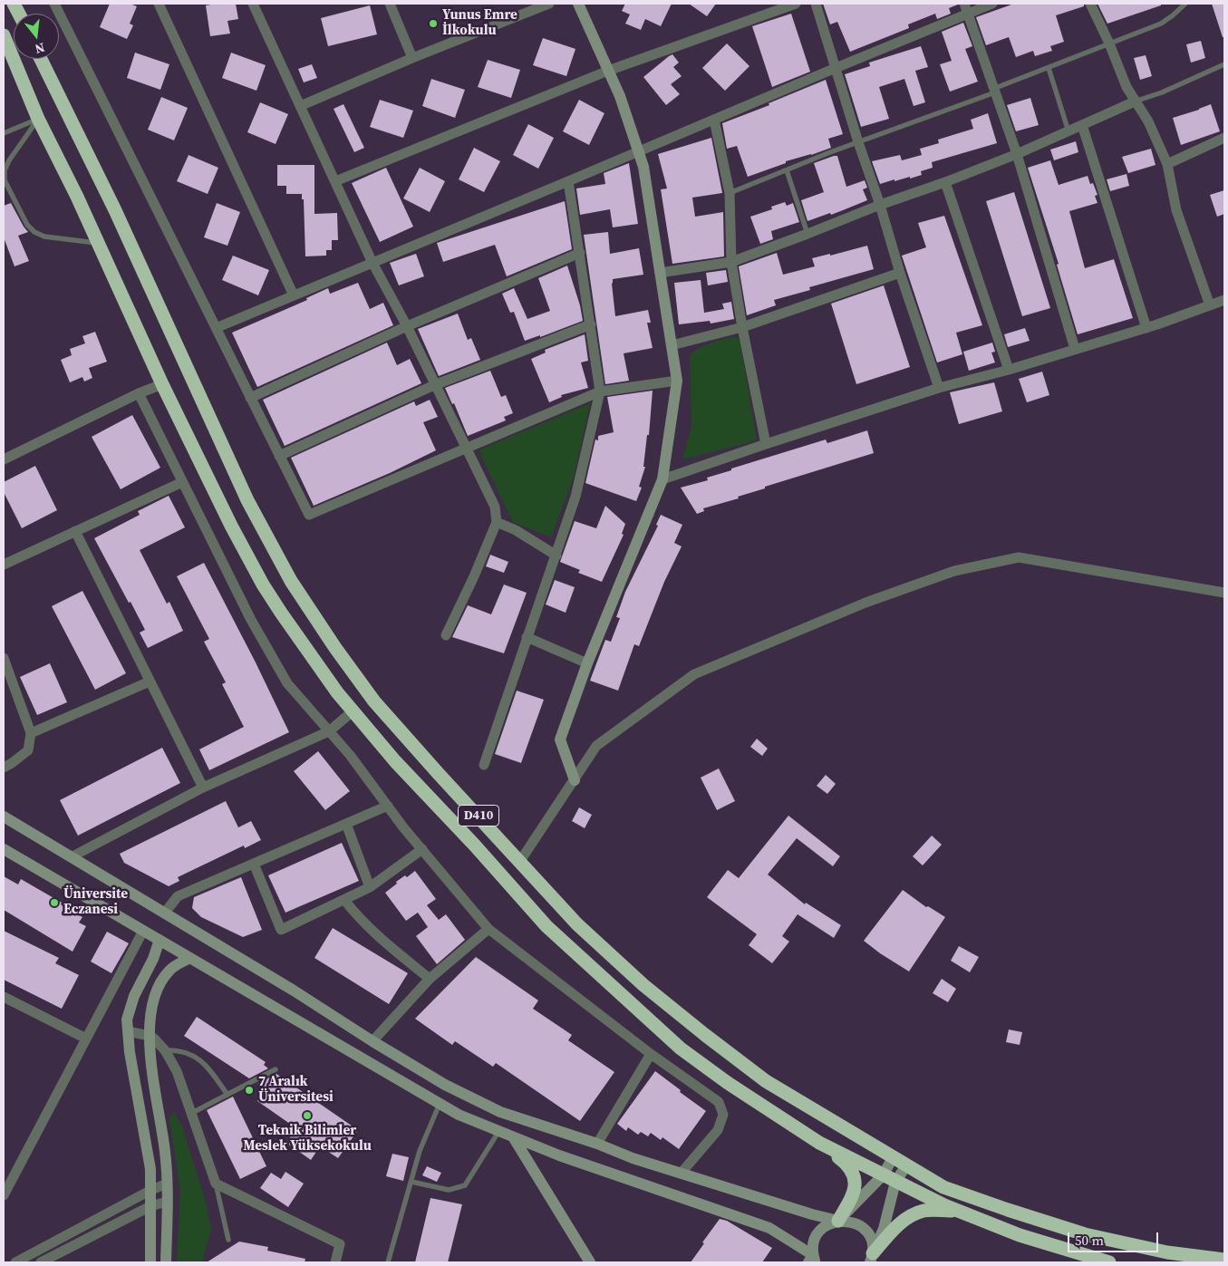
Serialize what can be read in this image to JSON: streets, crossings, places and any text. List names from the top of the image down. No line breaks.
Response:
{"streets":{"highway":["D410"]},"places":["Yunus Emre İlkokulu","Üniversite Eczanesi","7 Aralık Üniversitesi","Teknik Bilimler Meslek Yüksekokulu"],"scale_bar":"50 m","north":"bottom"}
